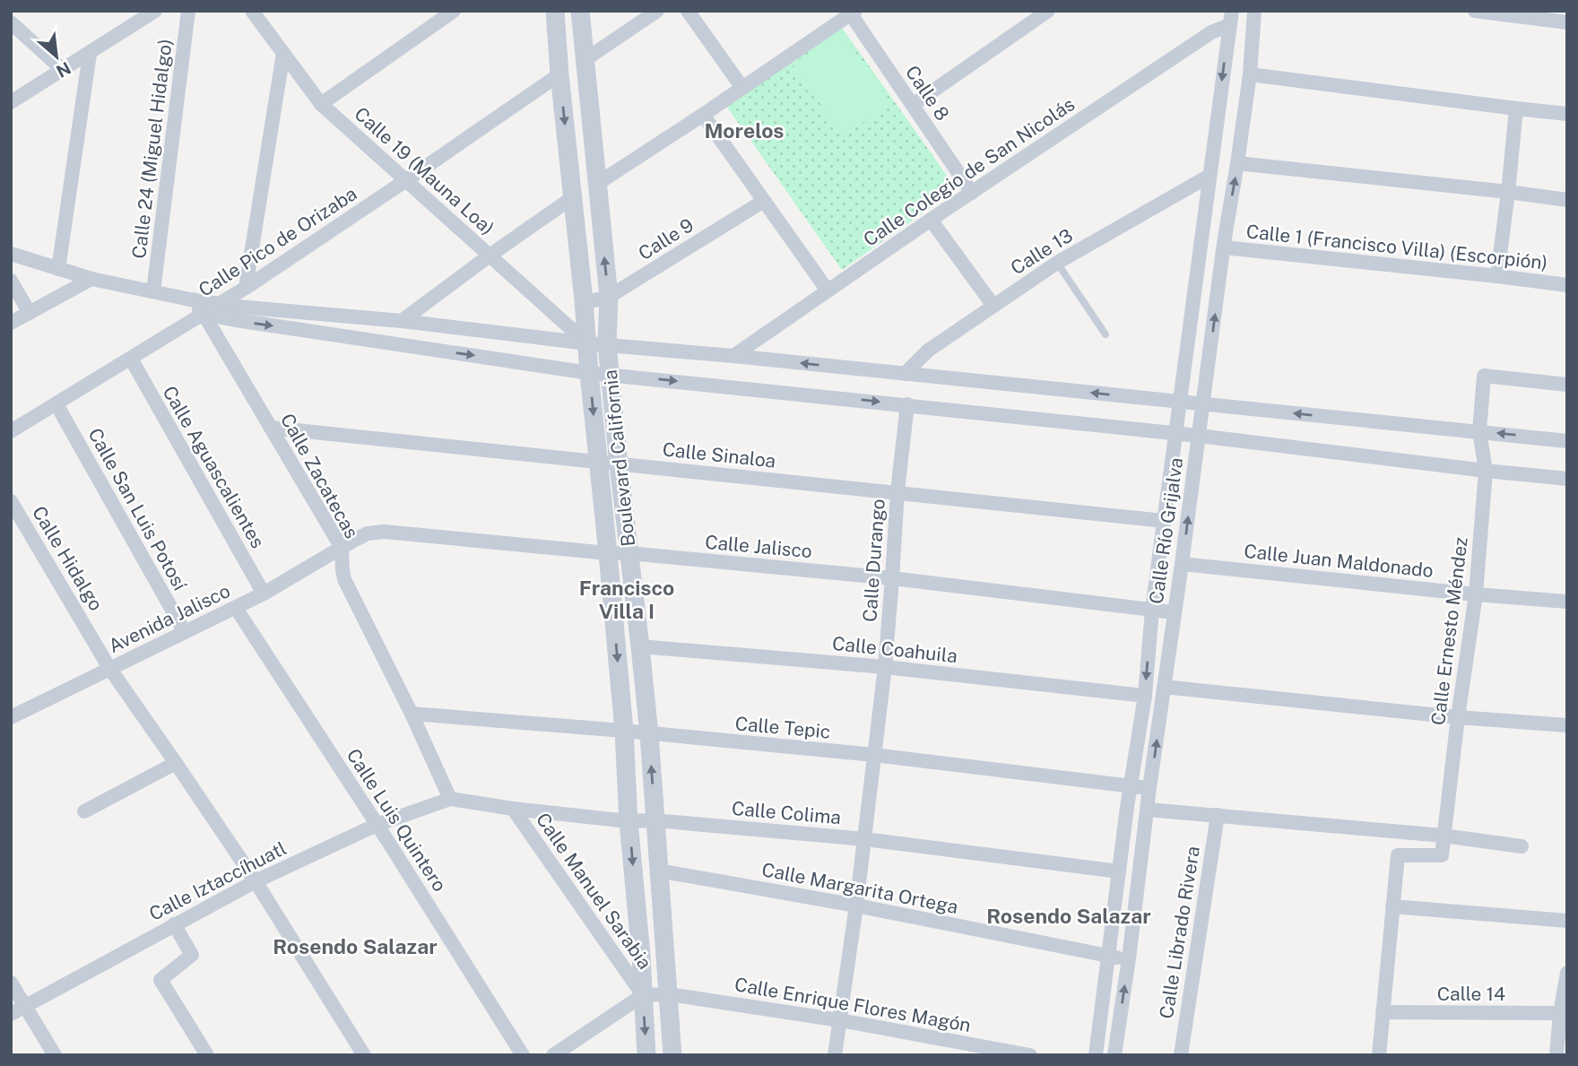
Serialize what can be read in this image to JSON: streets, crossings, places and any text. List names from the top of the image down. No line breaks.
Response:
{"streets":{"street":["Calle 8","Calle 24 (Miguel Hidalgo)","Calle 19 (Mauna Loa)","Calle Colegio de San Nicolás","Calle 9","Calle Pico de Orizaba","Calle 1 (Francisco Villa) (Escorpión)","Calle 13","Calle Sinaloa","Boulevard California","Calle Aguascalientes","Calle Zacatecas","Calle San Luis Potosí","Calle Río Grijalva","Calle Jalisco","Calle Hidalgo","Calle Durango","Calle Juan Maldonado","Avenida Jalisco","Calle Ernesto Méndez","Calle Coahuila","Calle Tepic","Calle Colima","Calle Luis Quintero","Calle Iztaccíhuatl","Calle Margarita Ortega","Calle Manuel Sarabia","Calle Librado Rivera","Calle 14","Calle Enrique Flores Magón"]},"crossings":[["Calle 8","Calle Colegio de San Nicolás"],["Calle 19 (Mauna Loa)","Calle Pico de Orizaba"],["Calle 19 (Mauna Loa)","Boulevard California"],["Calle Colegio de San Nicolás","Calle Río Grijalva"],["Calle 9","Boulevard California"],["Calle Pico de Orizaba","Boulevard California"],["Calle Pico de Orizaba","Calle Aguascalientes"],["Calle Pico de Orizaba","Calle Zacatecas"],["Calle Pico de Orizaba","Calle San Luis Potosí"],["Calle 1 (Francisco Villa) (Escorpión)","Calle Río Grijalva"],["Calle 13","Calle Río Grijalva"],["Calle Sinaloa","Boulevard California"],["Calle Sinaloa","Calle Zacatecas"],["Calle Sinaloa","Calle Río Grijalva"],["Calle Sinaloa","Calle Durango"],["Boulevard California","Calle Jalisco"],["Boulevard California","Calle Coahuila"],["Boulevard California","Calle Tepic"],["Boulevard California","Calle Colima"],["Boulevard California","Calle Margarita Ortega"],["Boulevard California","Calle Manuel Sarabia"],["Boulevard California","Calle Enrique Flores Magón"],["Calle Aguascalientes","Avenida Jalisco"],["Calle Zacatecas","Calle Jalisco"],["Calle Zacatecas","Avenida Jalisco"],["Calle Zacatecas","Calle Tepic"],["Calle Zacatecas","Calle Colima"],["Calle Zacatecas","Calle Iztaccíhuatl"],["Calle San Luis Potosí","Avenida Jalisco"],["Calle Río Grijalva","Calle Jalisco"],["Calle Río Grijalva","Calle Juan Maldonado"],["Calle Río Grijalva","Calle Coahuila"],["Calle Río Grijalva","Calle Tepic"],["Calle Río Grijalva","Calle Colima"],["Calle Río Grijalva","Calle Margarita Ortega"],["Calle Jalisco","Calle Durango"],["Calle Jalisco","Avenida Jalisco"],["Calle Hidalgo","Avenida Jalisco"],["Calle Hidalgo","Calle Iztaccíhuatl"],["Calle Durango","Calle Coahuila"],["Calle Durango","Calle Tepic"],["Calle Durango","Calle Colima"],["Calle Durango","Calle Margarita Ortega"],["Calle Durango","Calle Enrique Flores Magón"],["Calle Juan Maldonado","Calle Ernesto Méndez"],["Avenida Jalisco","Calle Luis Quintero"],["Calle Colima","Calle Iztaccíhuatl"],["Calle Colima","Calle Manuel Sarabia"],["Calle Luis Quintero","Calle Iztaccíhuatl"],["Calle Manuel Sarabia","Calle Enrique Flores Magón"]],"districts":["Morelos","Francisco Villa I","Rosendo Salazar","Rosendo Salazar"],"north":"bottom right"}
